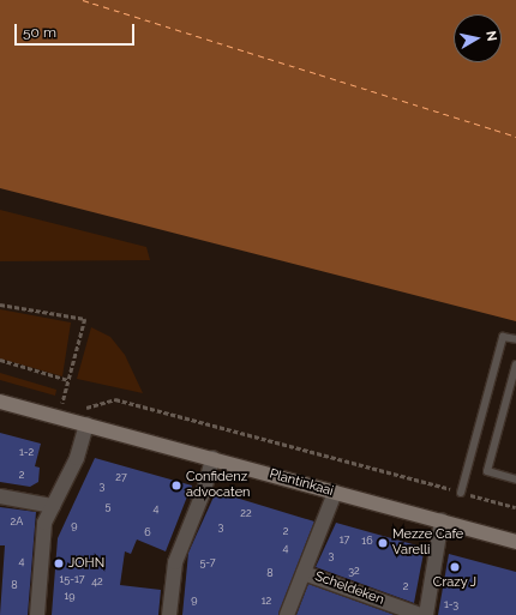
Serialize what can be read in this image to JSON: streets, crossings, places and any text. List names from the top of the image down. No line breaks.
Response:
{"streets":{"street":["Plantinkaai","Scheldeken"]},"places":["Confidenz advocaten","Mezze Cafe Varelli","JOHN","Crazy J"],"house_numbers":["1-2","2","27","3","5","4","22","2A","9","3","2","6","17","16","4","3","4","5-7","32","8","15-17","42","8","2","19","9","12","1-3"],"scale_bar":"50 m","north":"right"}
